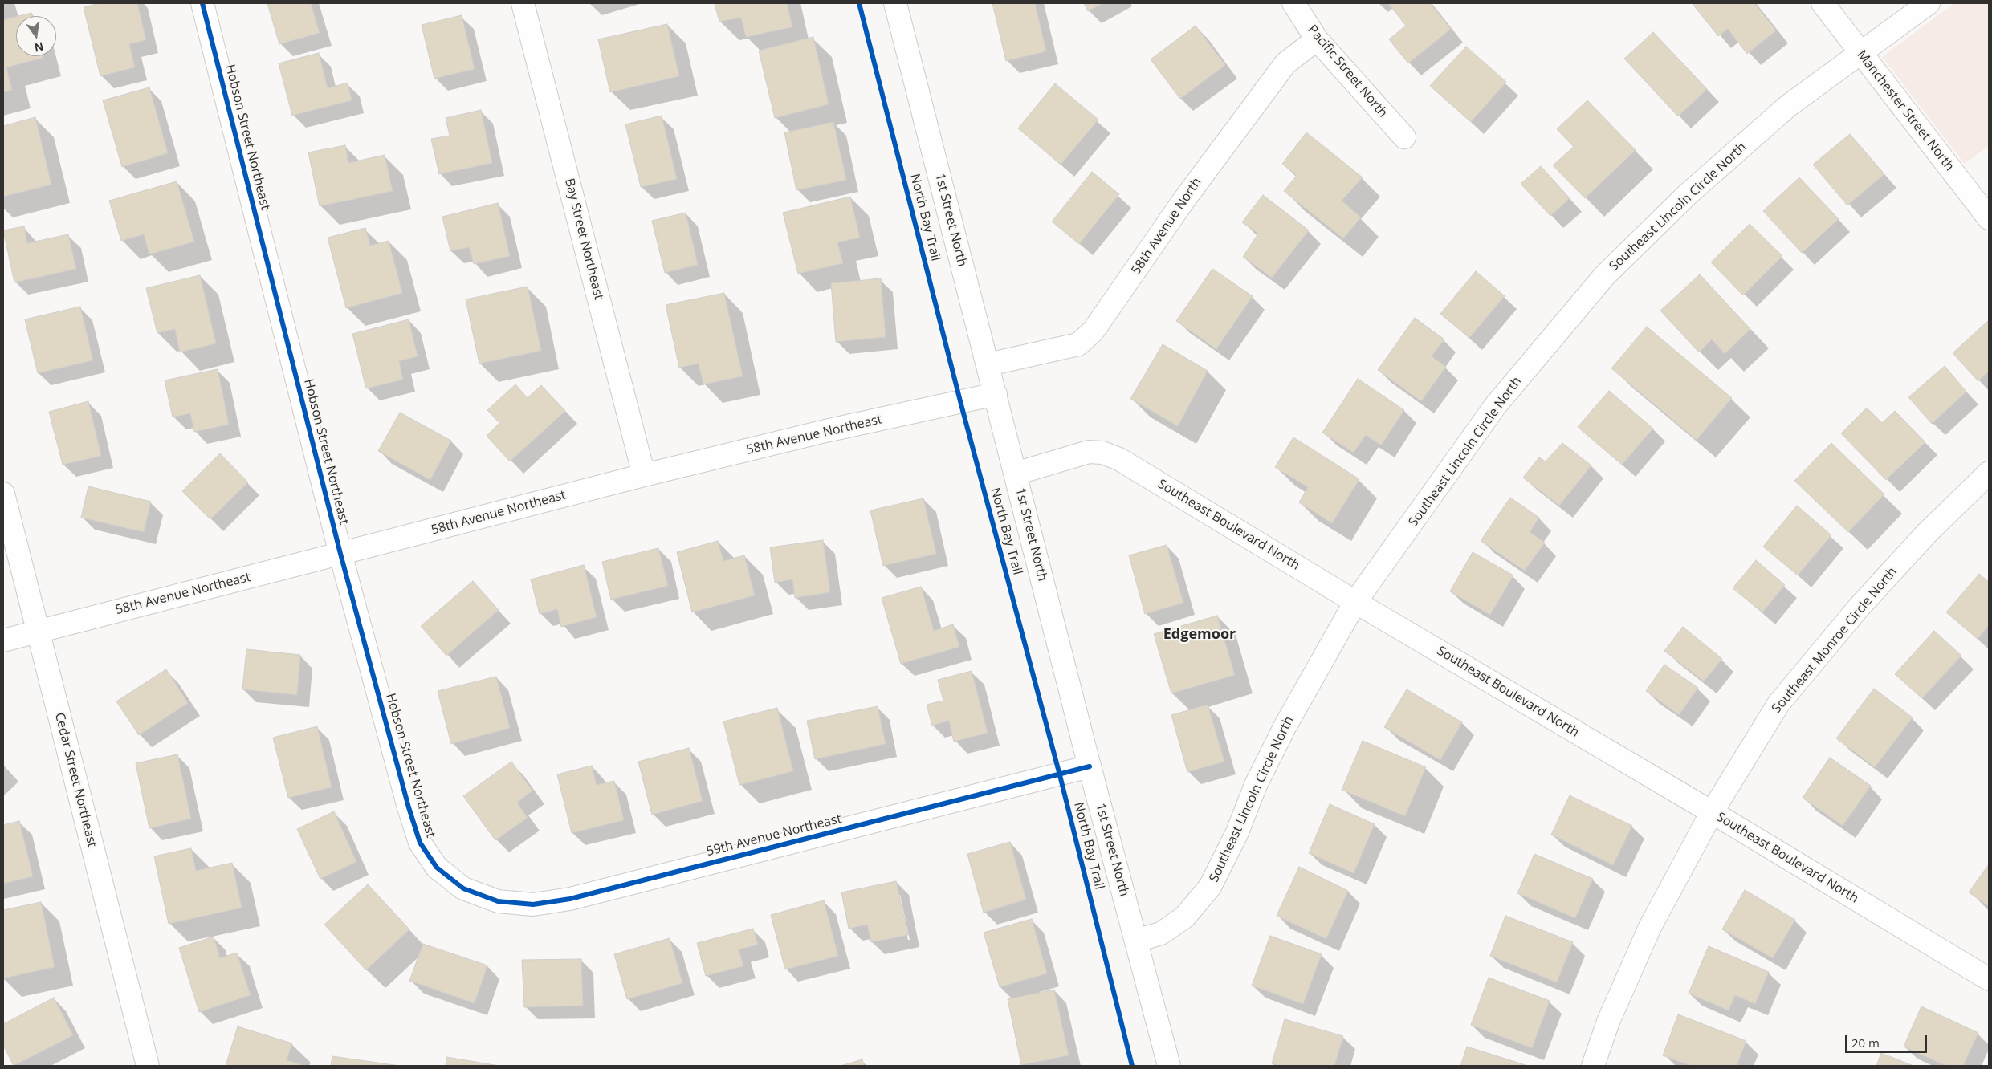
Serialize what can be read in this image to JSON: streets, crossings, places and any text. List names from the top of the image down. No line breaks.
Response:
{"streets":{"street":["Pacific Street North","Manchester Street North","Hobson Street Northeast","Southeast Lincoln Circle North","1st Street North","58th Avenue North","Bay Street Northeast","58th Avenue Northeast","Southeast Boulevard North","Southeast Monroe Circle North","Cedar Street Northeast","59th Avenue Northeast"],"cycle path":["North Bay Trail"]},"crossings":[["Pacific Street North","58th Avenue North"],["Manchester Street North","Southeast Lincoln Circle North"],["Hobson Street Northeast","58th Avenue Northeast"],["Hobson Street Northeast","59th Avenue Northeast"],["Southeast Lincoln Circle North","1st Street North"],["Southeast Lincoln Circle North","Southeast Boulevard North"],["1st Street North","58th Avenue North"],["1st Street North","58th Avenue Northeast"],["1st Street North","Southeast Boulevard North"],["1st Street North","59th Avenue Northeast"],["Bay Street Northeast","58th Avenue Northeast"],["58th Avenue Northeast","Cedar Street Northeast"],["Southeast Boulevard North","Southeast Monroe Circle North"]],"districts":["Edgemoor"],"scale_bar":"20 m","north":"bottom"}
